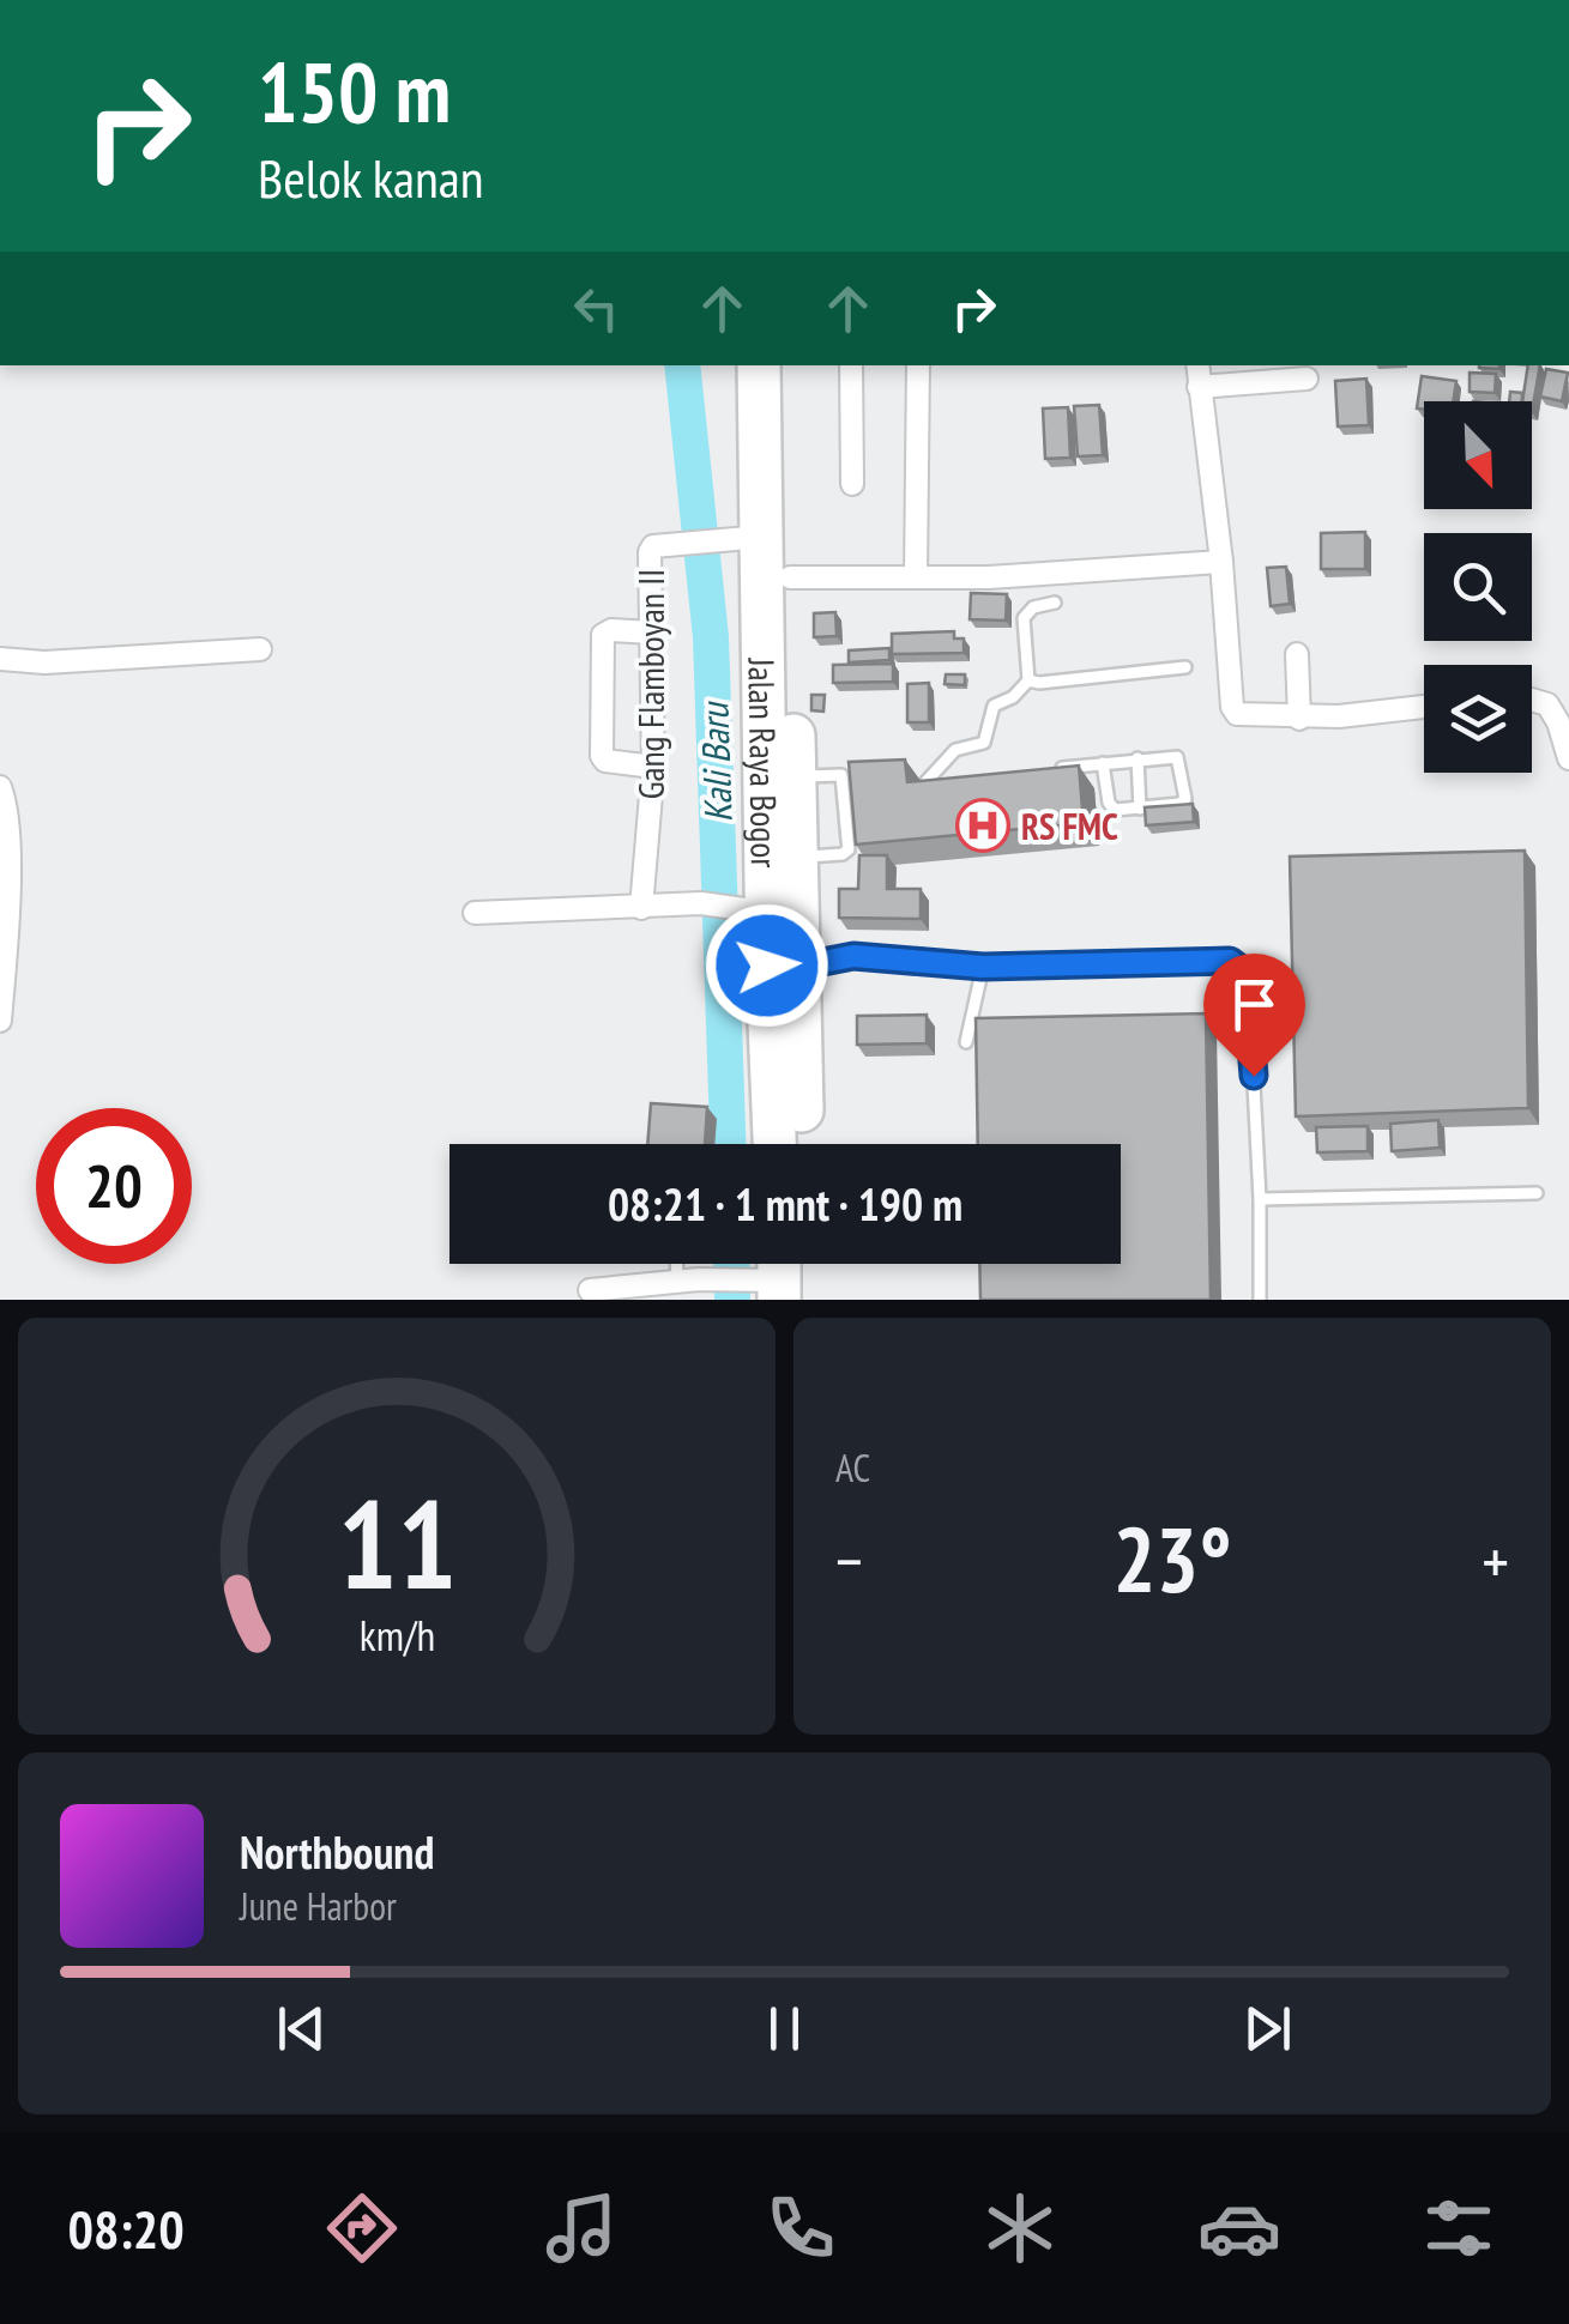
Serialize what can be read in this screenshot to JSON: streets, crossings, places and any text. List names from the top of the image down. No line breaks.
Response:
{"streets":{"highway":["Jalan Raya Bogor"],"street":["Gang Flamboyan II"]},"crossings":[["Gang Flamboyan II","Jalan Raya Bogor"]],"water":["Kali Baru"],"places":{"hospital":["RS FMC"]},"north":"bottom right","page":{"turn":["150 m","Belok kanan"],"limit":"20","trip":"08:21 · 1 mnt · 190 m","tile":"AC","heat":["−","23°","+"],"song":["Northbound","June Harbor"],"tabs":"08:20","gauge":["11","km/h"]}}
